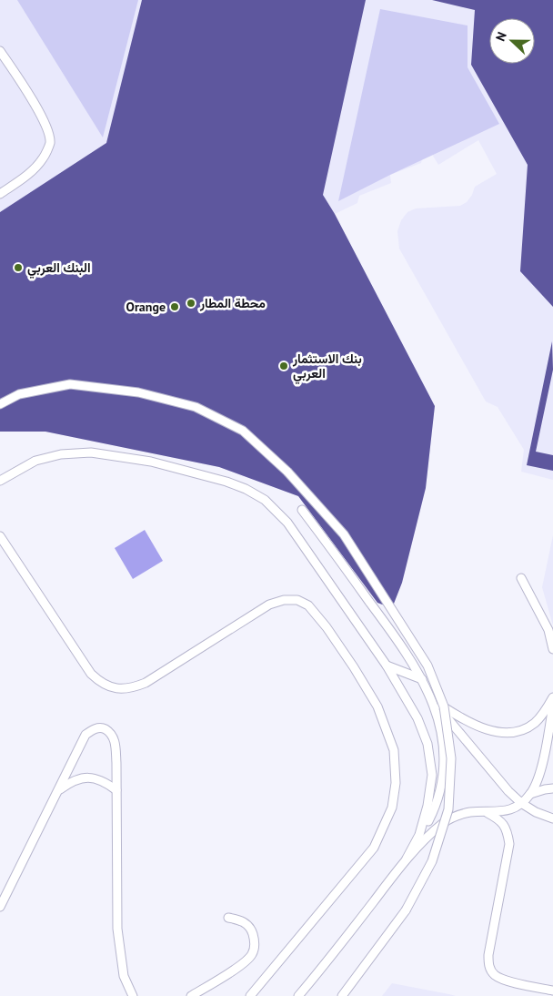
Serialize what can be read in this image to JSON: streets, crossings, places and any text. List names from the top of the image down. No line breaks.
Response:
{"places":["البنك العربي","محطة المطار","Orange","بنك الاستثمار العربي"],"north":"left"}
